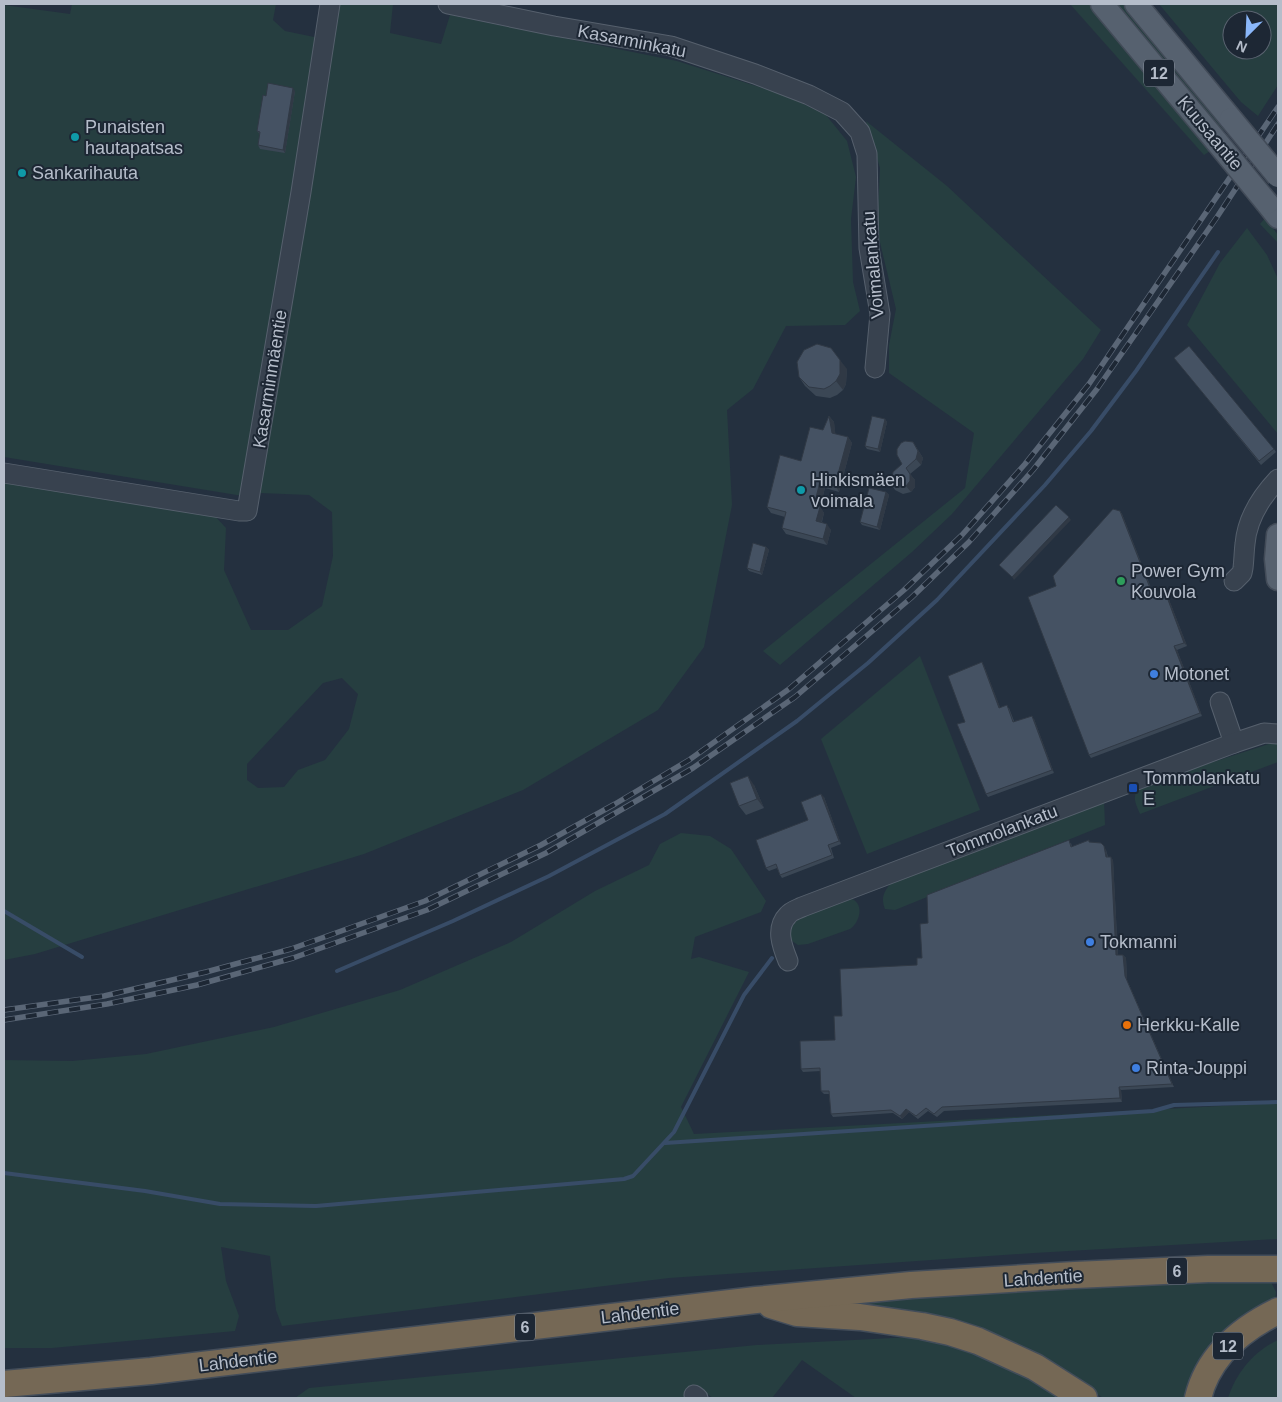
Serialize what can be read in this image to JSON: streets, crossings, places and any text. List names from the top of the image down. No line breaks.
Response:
{"streets":{"highway":["12","6","Lahdentie"],"main road":["Kuusaantie"],"street":["Kasarminkatu","Voimalankatu","Kasarminmäentie","Tommolankatu"]},"crossings":[["Kasarminkatu","Voimalankatu"]],"places":{"other":["Punaisten hautapatsas","Sankarihauta","Hinkismäen voimala","Power Gym Kouvola","Motonet","Tokmanni","Herkku-Kalle","Rinta-Jouppi"],"transit":["Tommolankatu E"]},"north":"bottom left"}
